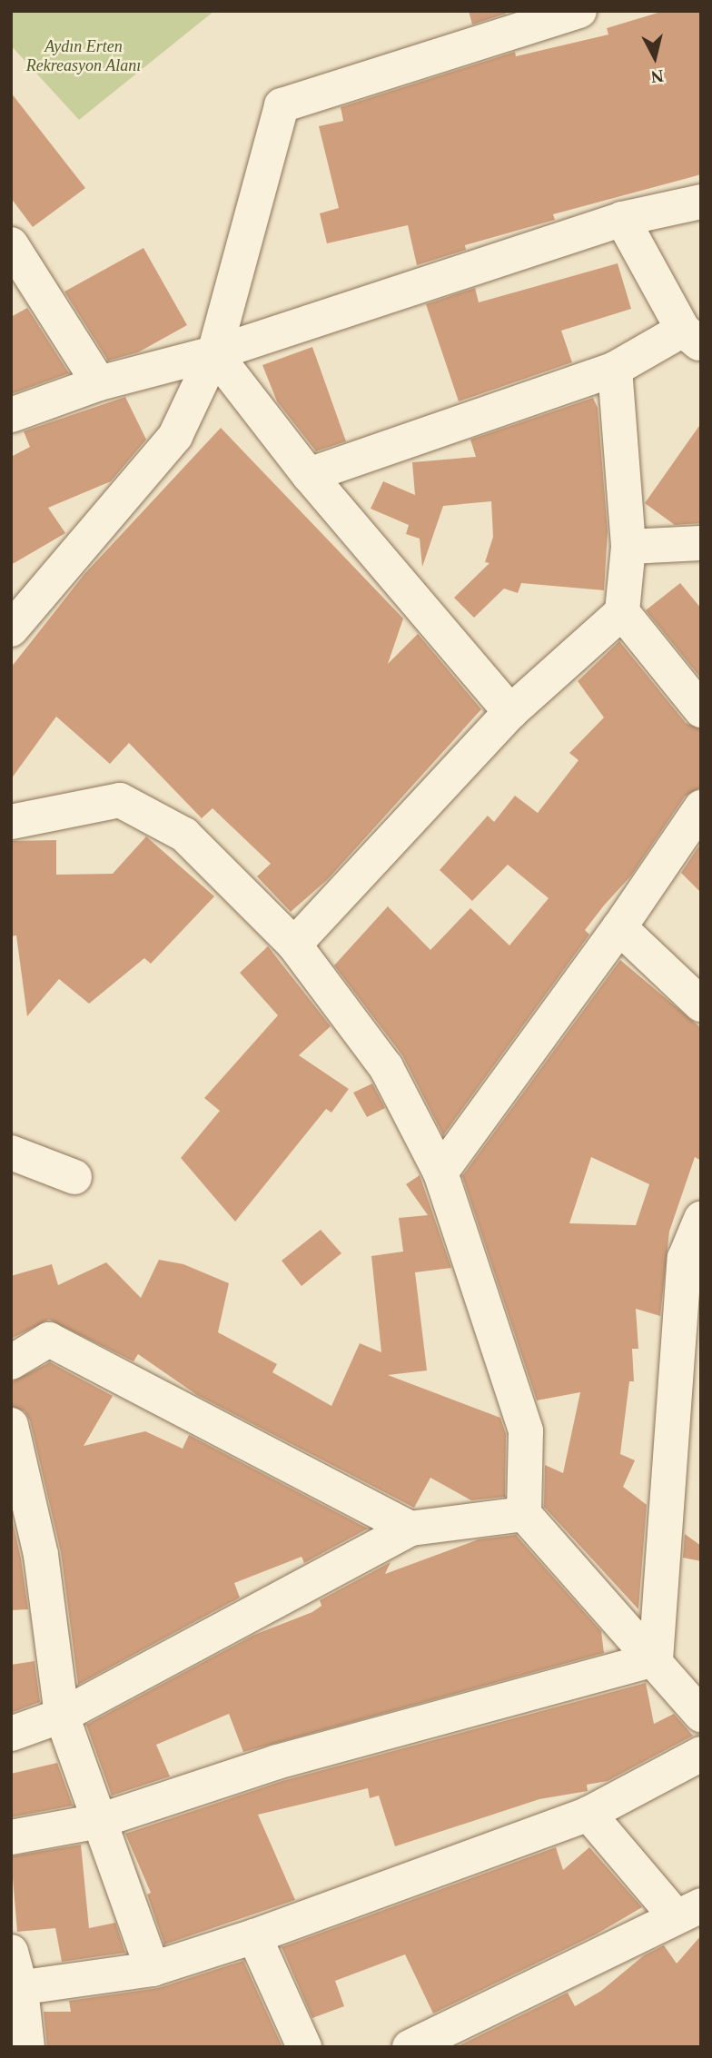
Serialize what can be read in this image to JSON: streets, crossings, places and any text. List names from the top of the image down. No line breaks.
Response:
{"parks":["Aydın Erten Rekreasyon Alanı"],"north":"bottom"}
